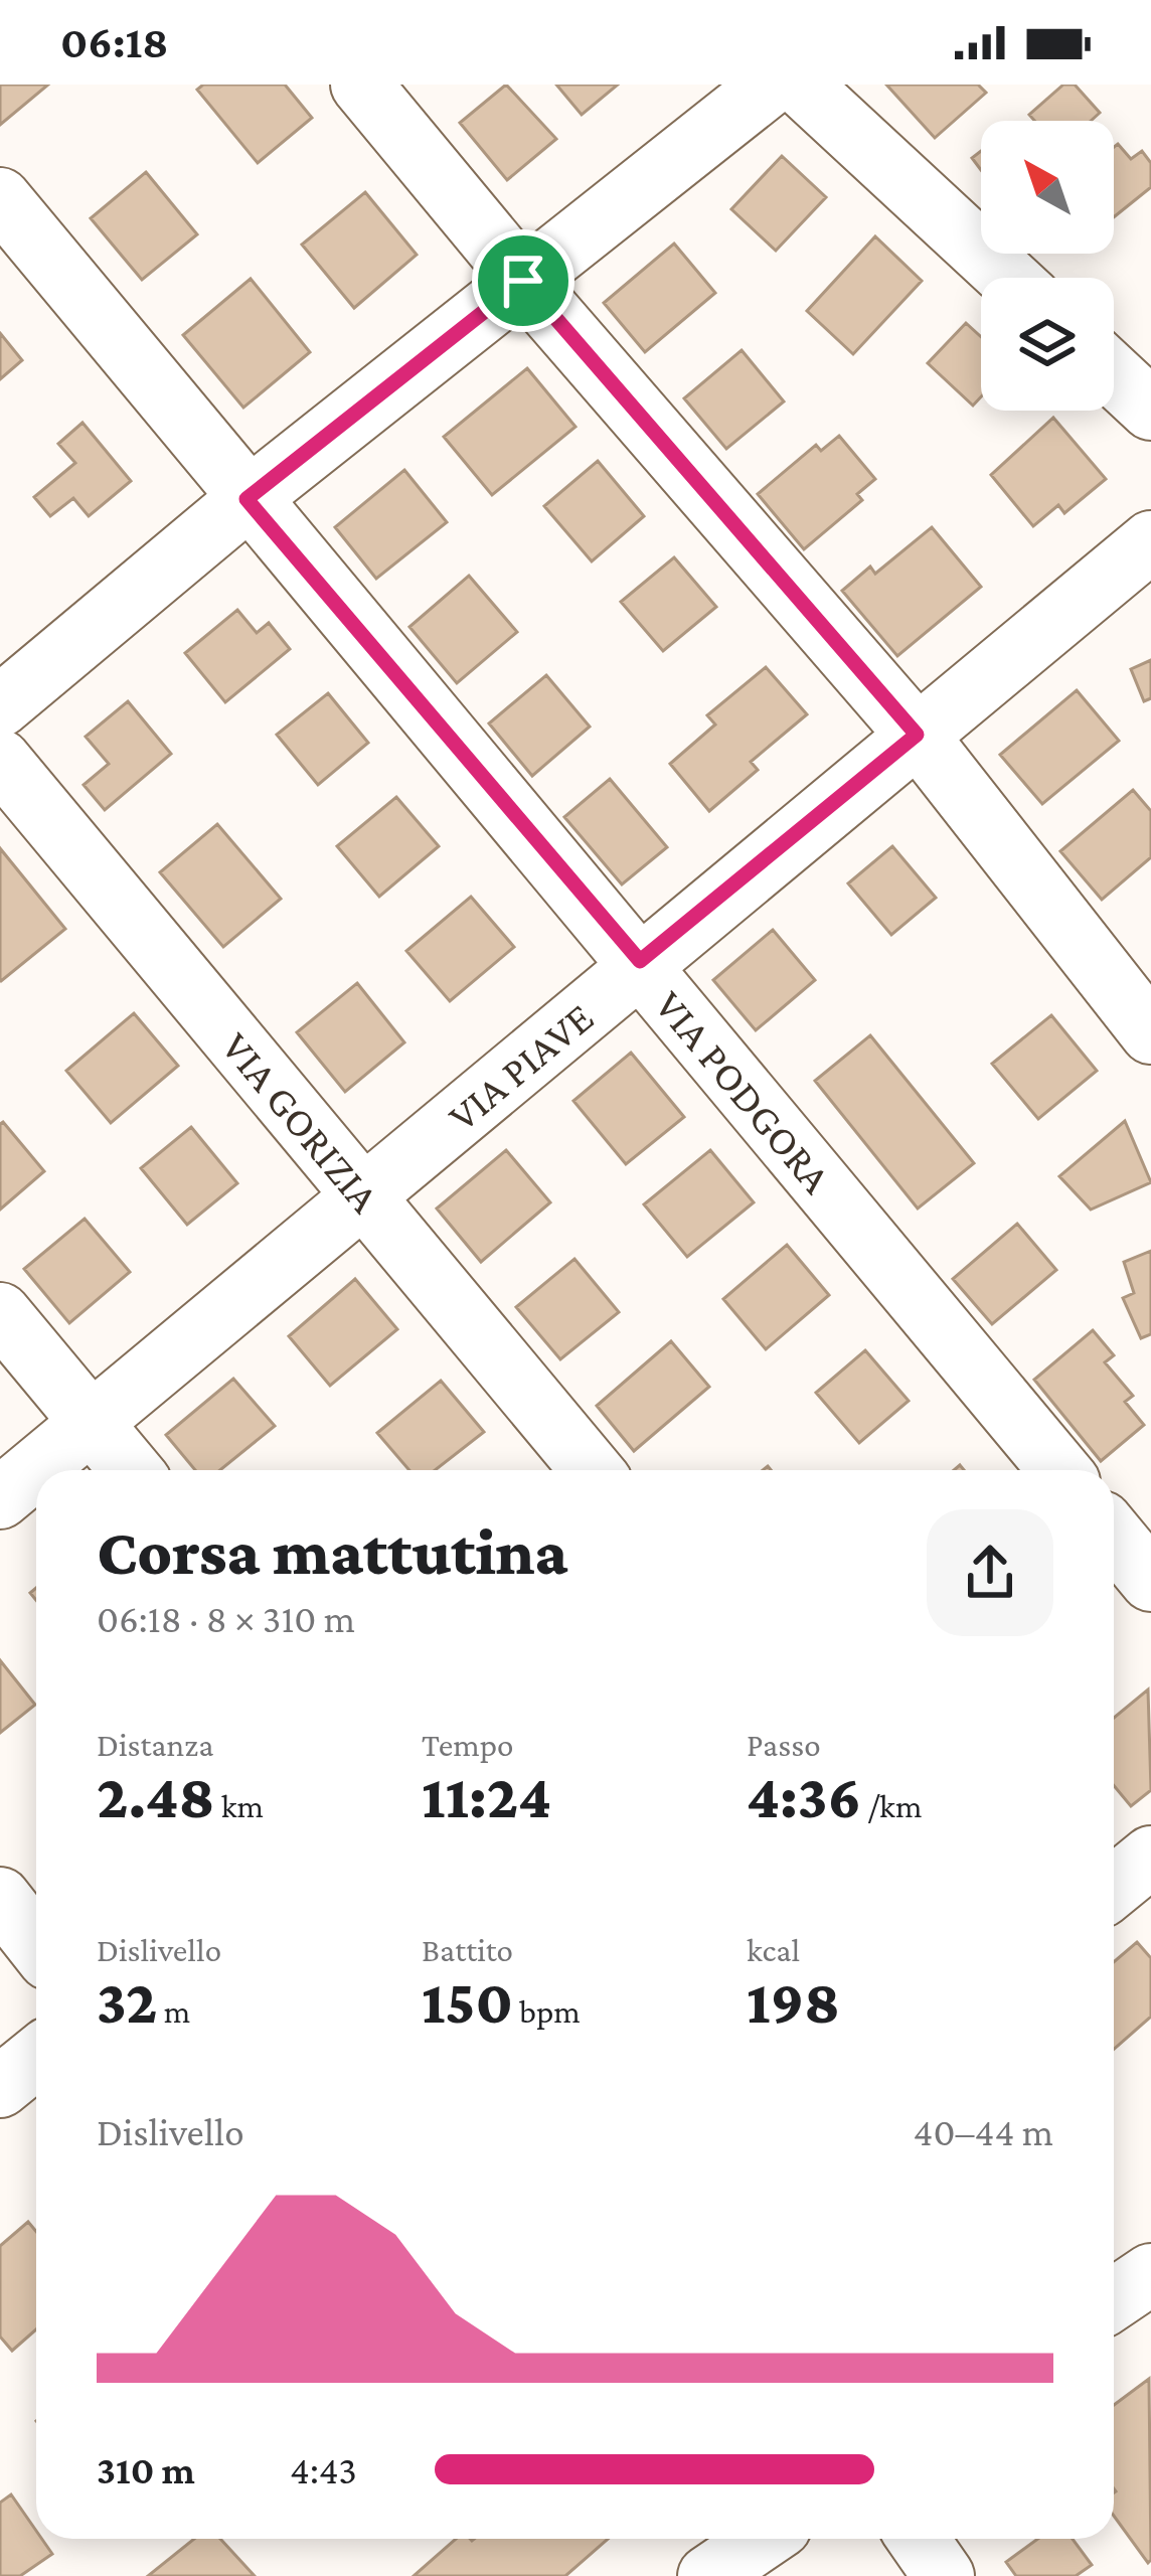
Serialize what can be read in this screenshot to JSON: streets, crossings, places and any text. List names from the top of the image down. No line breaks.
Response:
{"streets":{"street":["VIA PIAVE","VIA PODGORA","VIA GORIZIA"]},"crossings":[["VIA PIAVE","VIA PODGORA"],["VIA PIAVE","VIA GORIZIA"]],"north":"top left","page":{"status":"06:18","heading":["Corsa mattutina","06:18 · 8 × 310 m"],"stats":[["Distanza","2.48 km"],["Tempo","11:24"],["Passo","4:36 /km"],["Dislivello","32 m"],["Battito","150 bpm"],["kcal","198"]],"chart":["Dislivello","40–44 m"],"list":[{"name":"310 m","note":"4:43"}]}}
